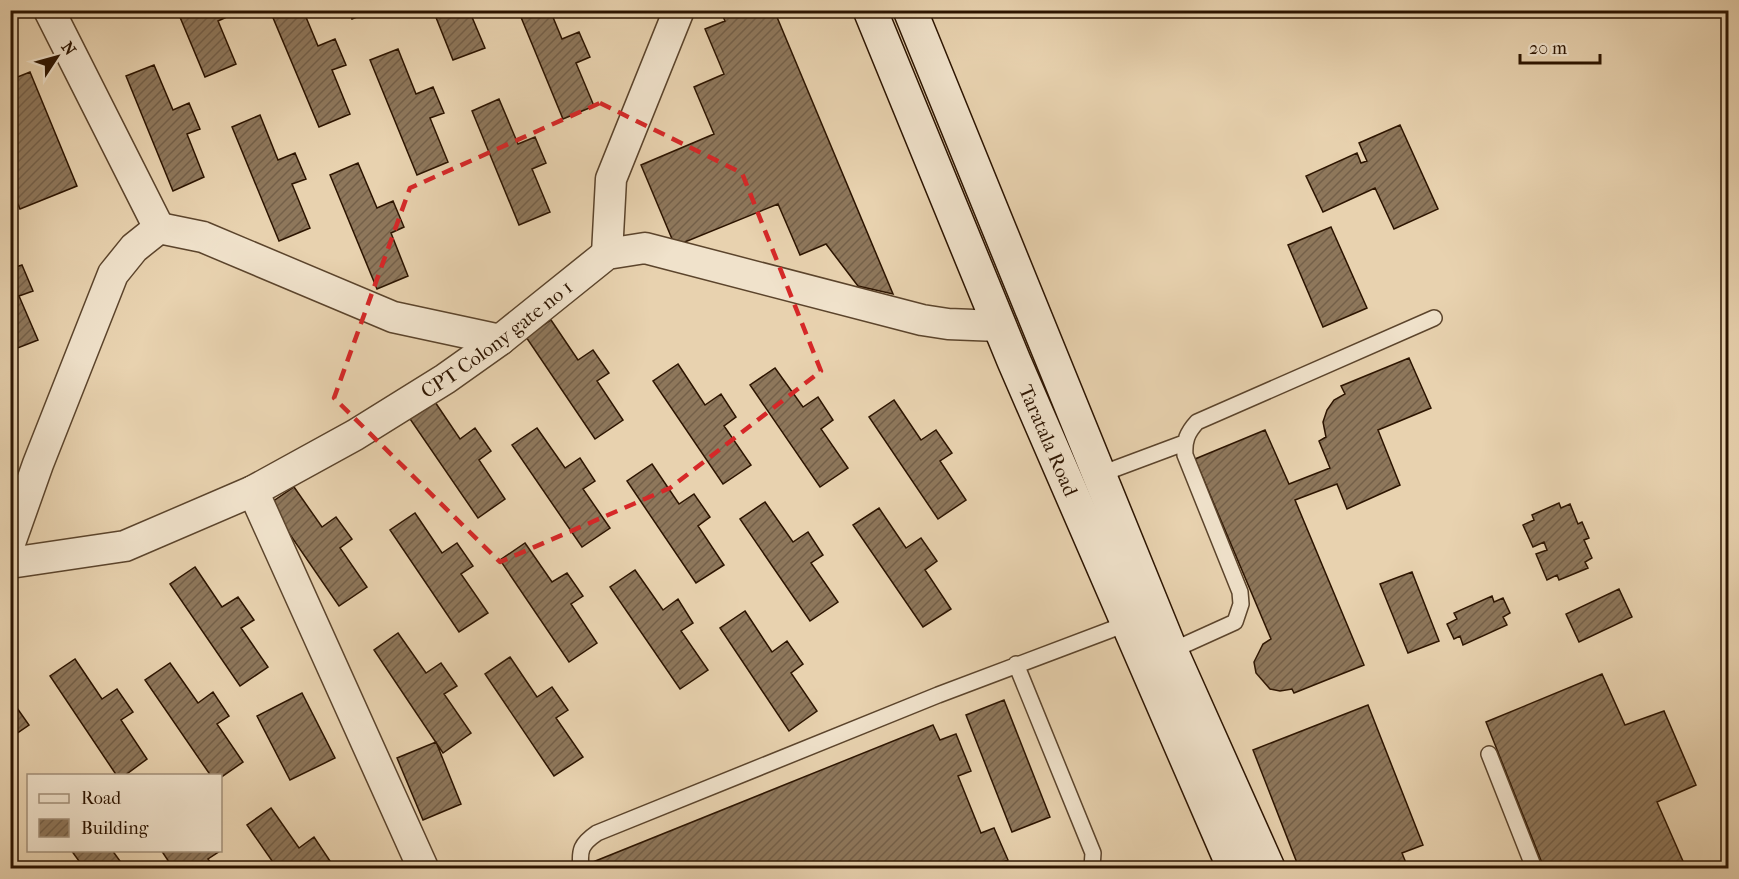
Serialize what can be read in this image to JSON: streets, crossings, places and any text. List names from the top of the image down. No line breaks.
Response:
{"streets":{"main road":["Taratala Road"],"street":["CPT Colony gate no 1"]},"crossings":[["CPT Colony gate no 1","Taratala Road"]],"legend":["Road","Building"],"scale_bar":"20 m","north":"top right"}
